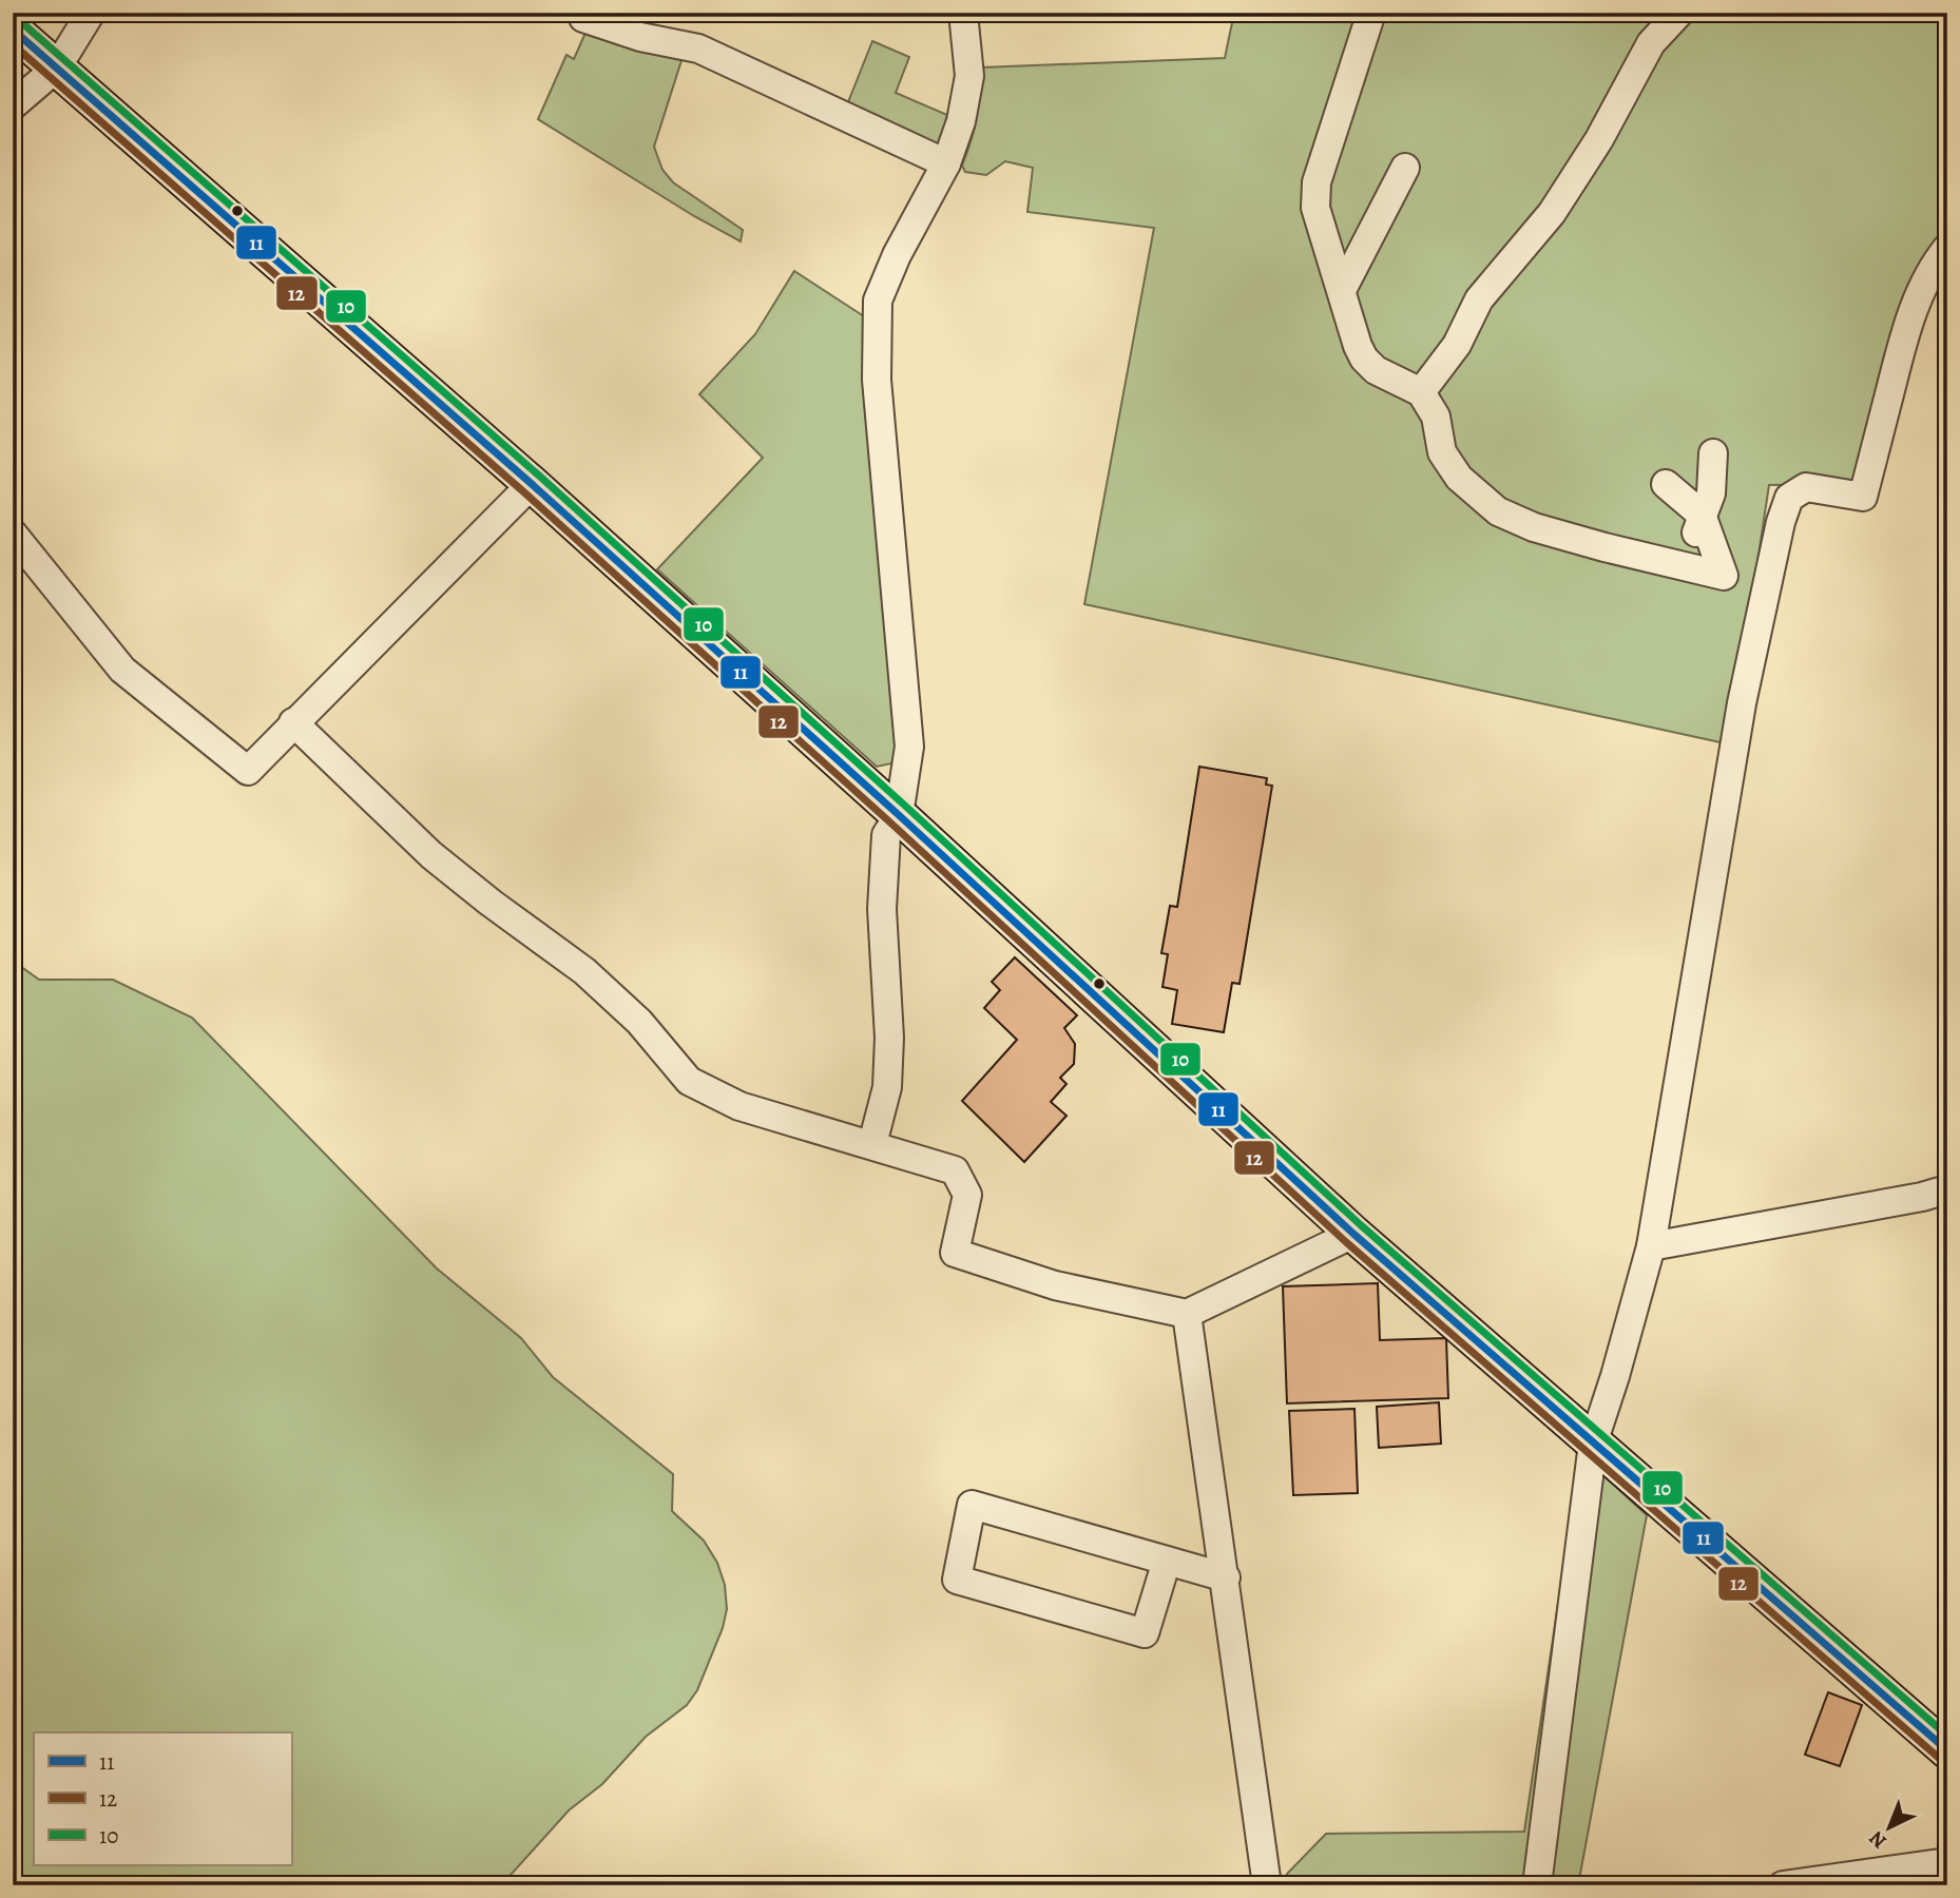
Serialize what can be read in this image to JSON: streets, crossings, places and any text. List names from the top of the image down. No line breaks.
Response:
{"lines":["transit line 10","transit line 11","transit line 12"],"legend":["11","12","10"],"north":"bottom left"}
